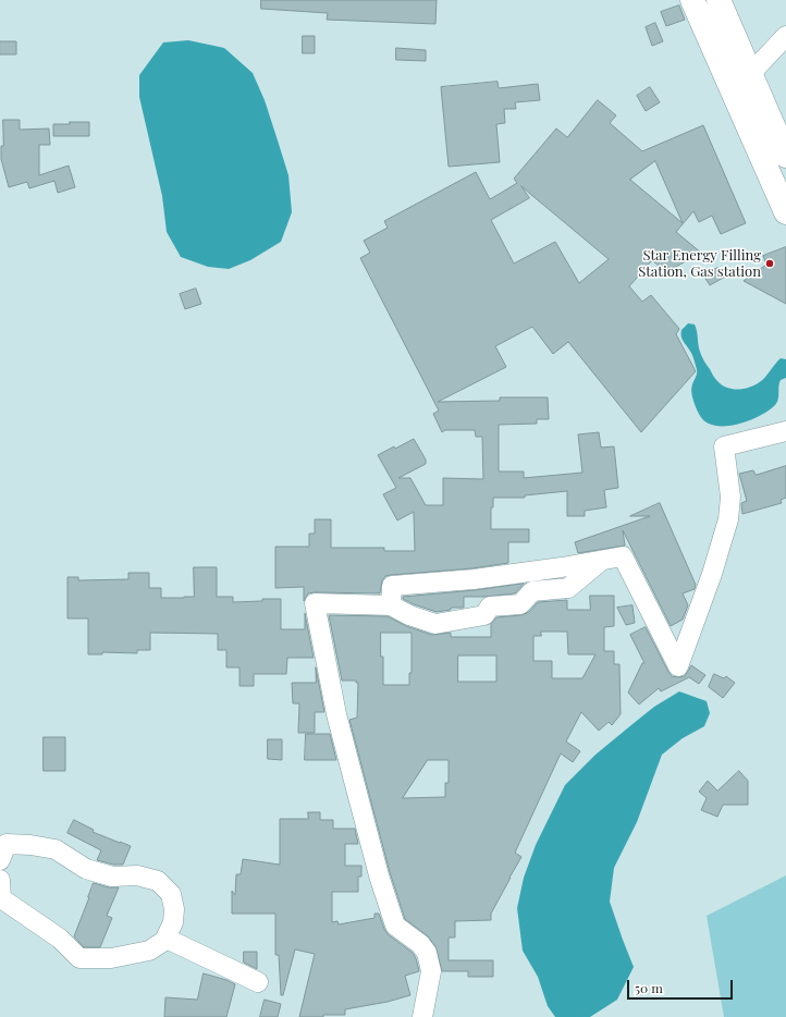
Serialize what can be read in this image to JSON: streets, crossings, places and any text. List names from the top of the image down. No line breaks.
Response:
{"places":["Star Energy Filling Station, Gas station"],"scale_bar":"50 m"}
